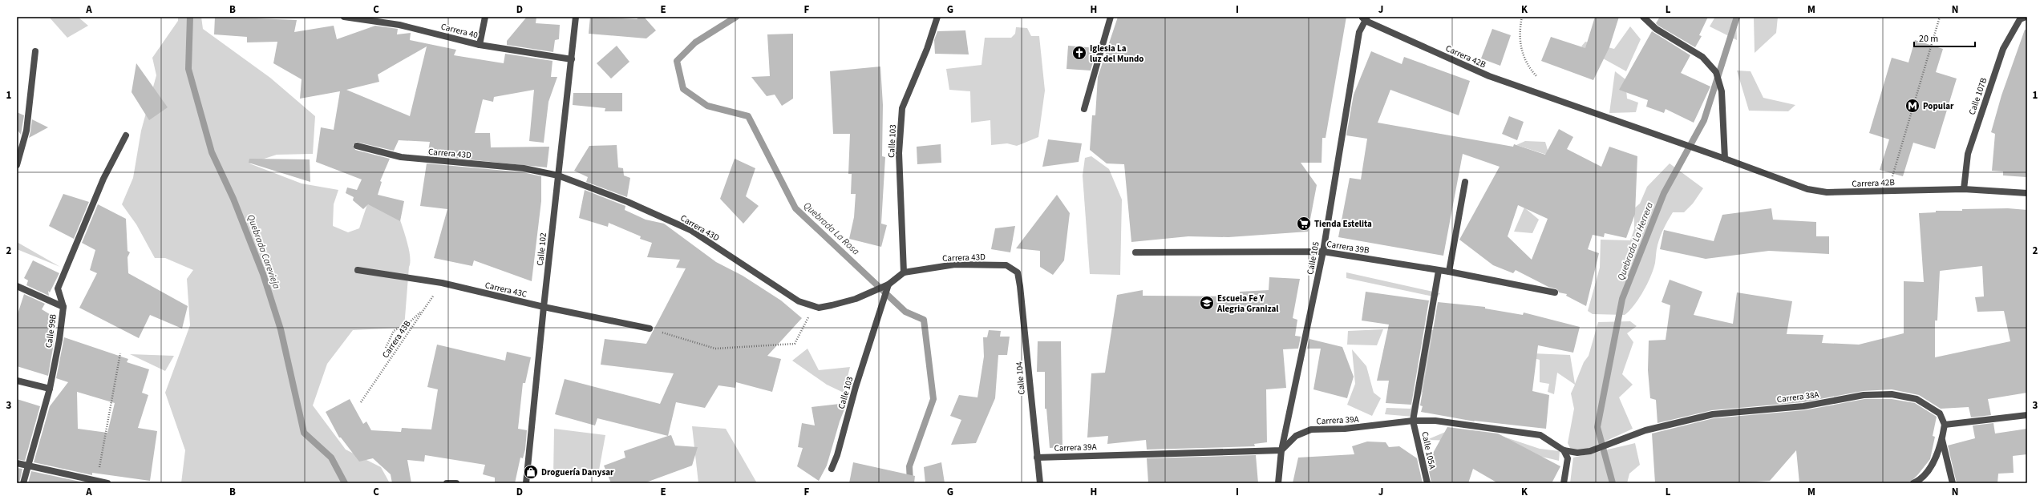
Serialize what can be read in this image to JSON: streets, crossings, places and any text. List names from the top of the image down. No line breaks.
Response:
{"streets":{"street":["Carrera 40","Carrera 42B","Calle 107B","Calle 103","Carrera 43D","Carrera 39B","Calle 102","Calle 105","Carrera 43C","Calle 99B","Calle 104","Carrera 38A","Carrera 39A","Calle 105A"],"path":["Carrera 43B"]},"crossings":[["Carrera 40","Calle 102"],["Carrera 42B","Calle 107B"],["Carrera 42B","Calle 105"],["Calle 103","Carrera 43D"],["Carrera 43D","Calle 102"],["Carrera 43D","Calle 104"],["Carrera 39B","Calle 105"],["Calle 102","Carrera 43C"],["Calle 105","Carrera 39A"],["Carrera 43C","Carrera 43B"],["Calle 104","Carrera 39A"],["Carrera 38A","Carrera 39A"],["Carrera 39A","Calle 105A"]],"water":["Quebrada La Rosa","Quebrada La Herrera","Quebrada Carevieja"],"places":{"church":["Iglesia La luz del Mundo"],"metro station":["Popular"],"supermarket":["Tienda Estelita"],"school or university":["Escuela Fe Y Alegria Granizal"],"shop":["Droguería Danysar"]},"scale_bar":"20 m","grid":{"columns":["A","B","C","D","E","F","G","H","I","J","K","L","M","N"],"rows":["1","2","3"]}}
